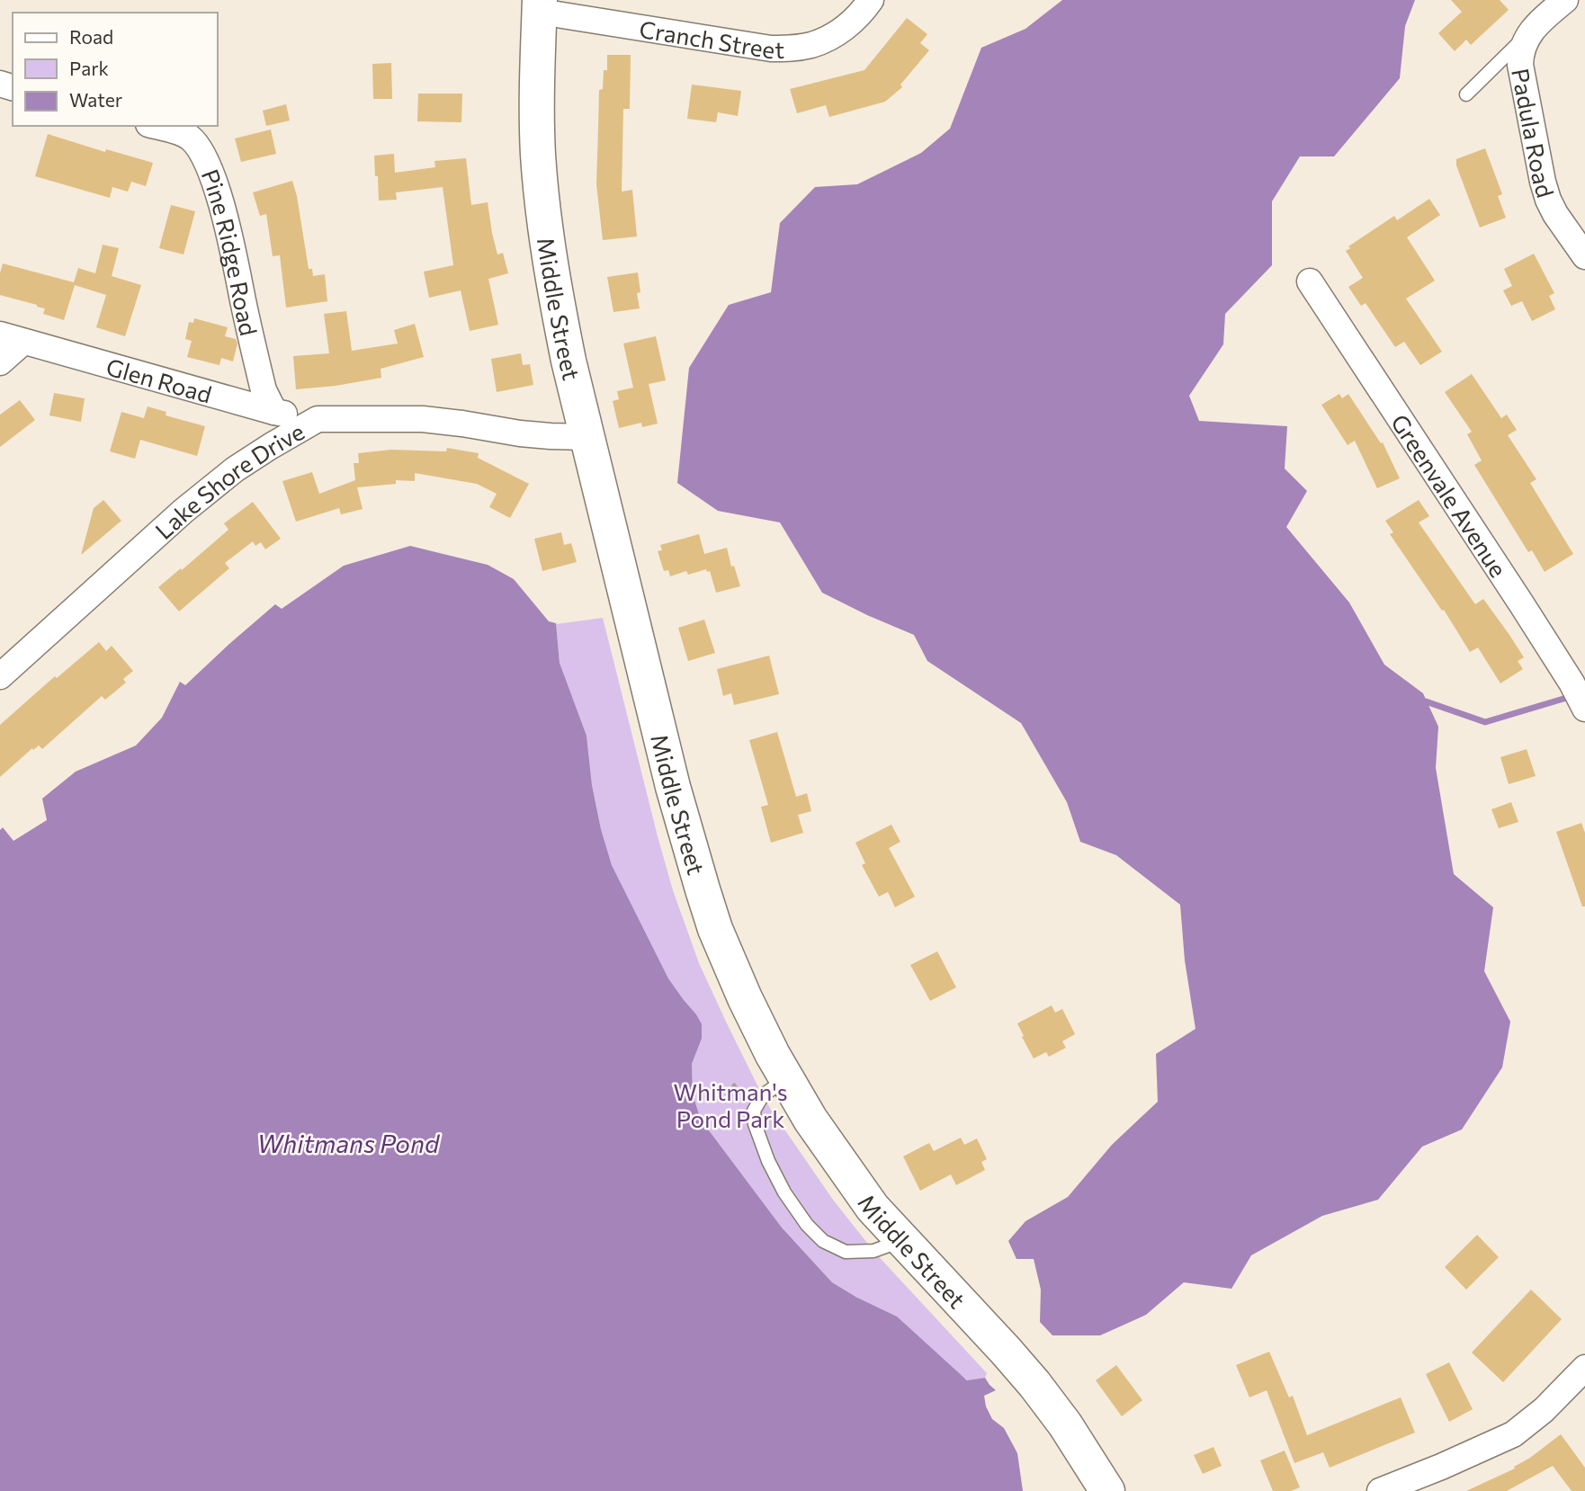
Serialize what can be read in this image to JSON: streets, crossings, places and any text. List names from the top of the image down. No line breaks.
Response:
{"streets":{"main road":["Middle Street"],"street":["Cranch Street","Padula Road","Pine Ridge Road","Glen Road","Lake Shore Drive","Greenvale Avenue"]},"crossings":[["Cranch Street","Middle Street"],["Pine Ridge Road","Glen Road"],["Middle Street","Lake Shore Drive"],["Glen Road","Lake Shore Drive"]],"water":["Whitmans Pond"],"parks":["Whitman's Pond Park"],"legend":["Road","Park","Water"]}
